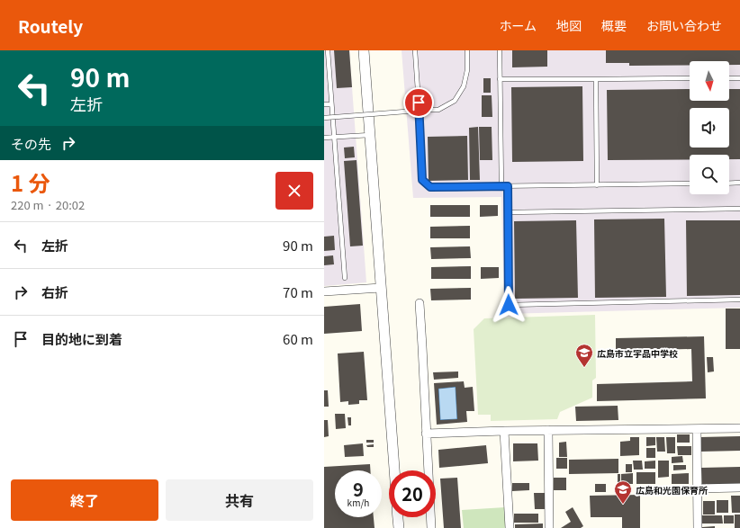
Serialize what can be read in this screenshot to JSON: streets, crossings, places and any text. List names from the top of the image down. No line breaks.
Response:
{"places":{"school or university":["広島市立宇品中学校","広島和光園保育所"]},"north":"bottom","page":{"header":"Routely","nav":["ホーム","地図","概要","お問い合わせ"],"turn":["90 m","左折"],"then":"その先","heading":["1 分","220 m · 20:02"],"list":[{"name":"左折","value":"90 m"},{"name":"右折","value":"70 m"},{"name":"目的地に到着","value":"60 m"}],"speed":"9 km/h","limit":"20","buttons":["終了","共有"]}}
